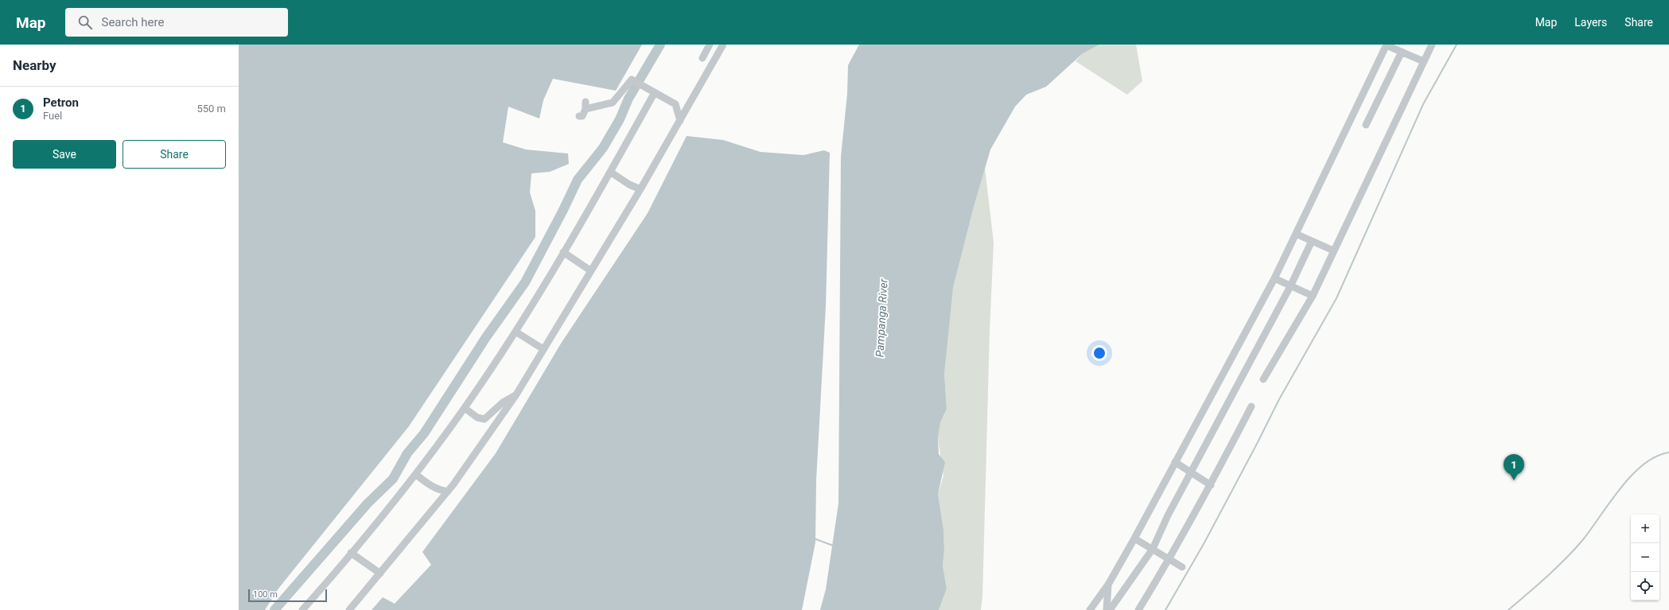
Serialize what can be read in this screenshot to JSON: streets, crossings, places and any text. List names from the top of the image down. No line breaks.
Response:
{"water":["Pampanga River"],"scale_bar":"100 m","page":{"header":"Map","search":"Search here","nav":["Map","Layers","Share"],"heading":"Nearby","list":[{"mark":"1","name":"Petron","note":"Fuel","value":"550 m"}],"buttons":["Save","Share"],"pins":"1","map_buttons":["+","−"],"scale":"100 m"}}
